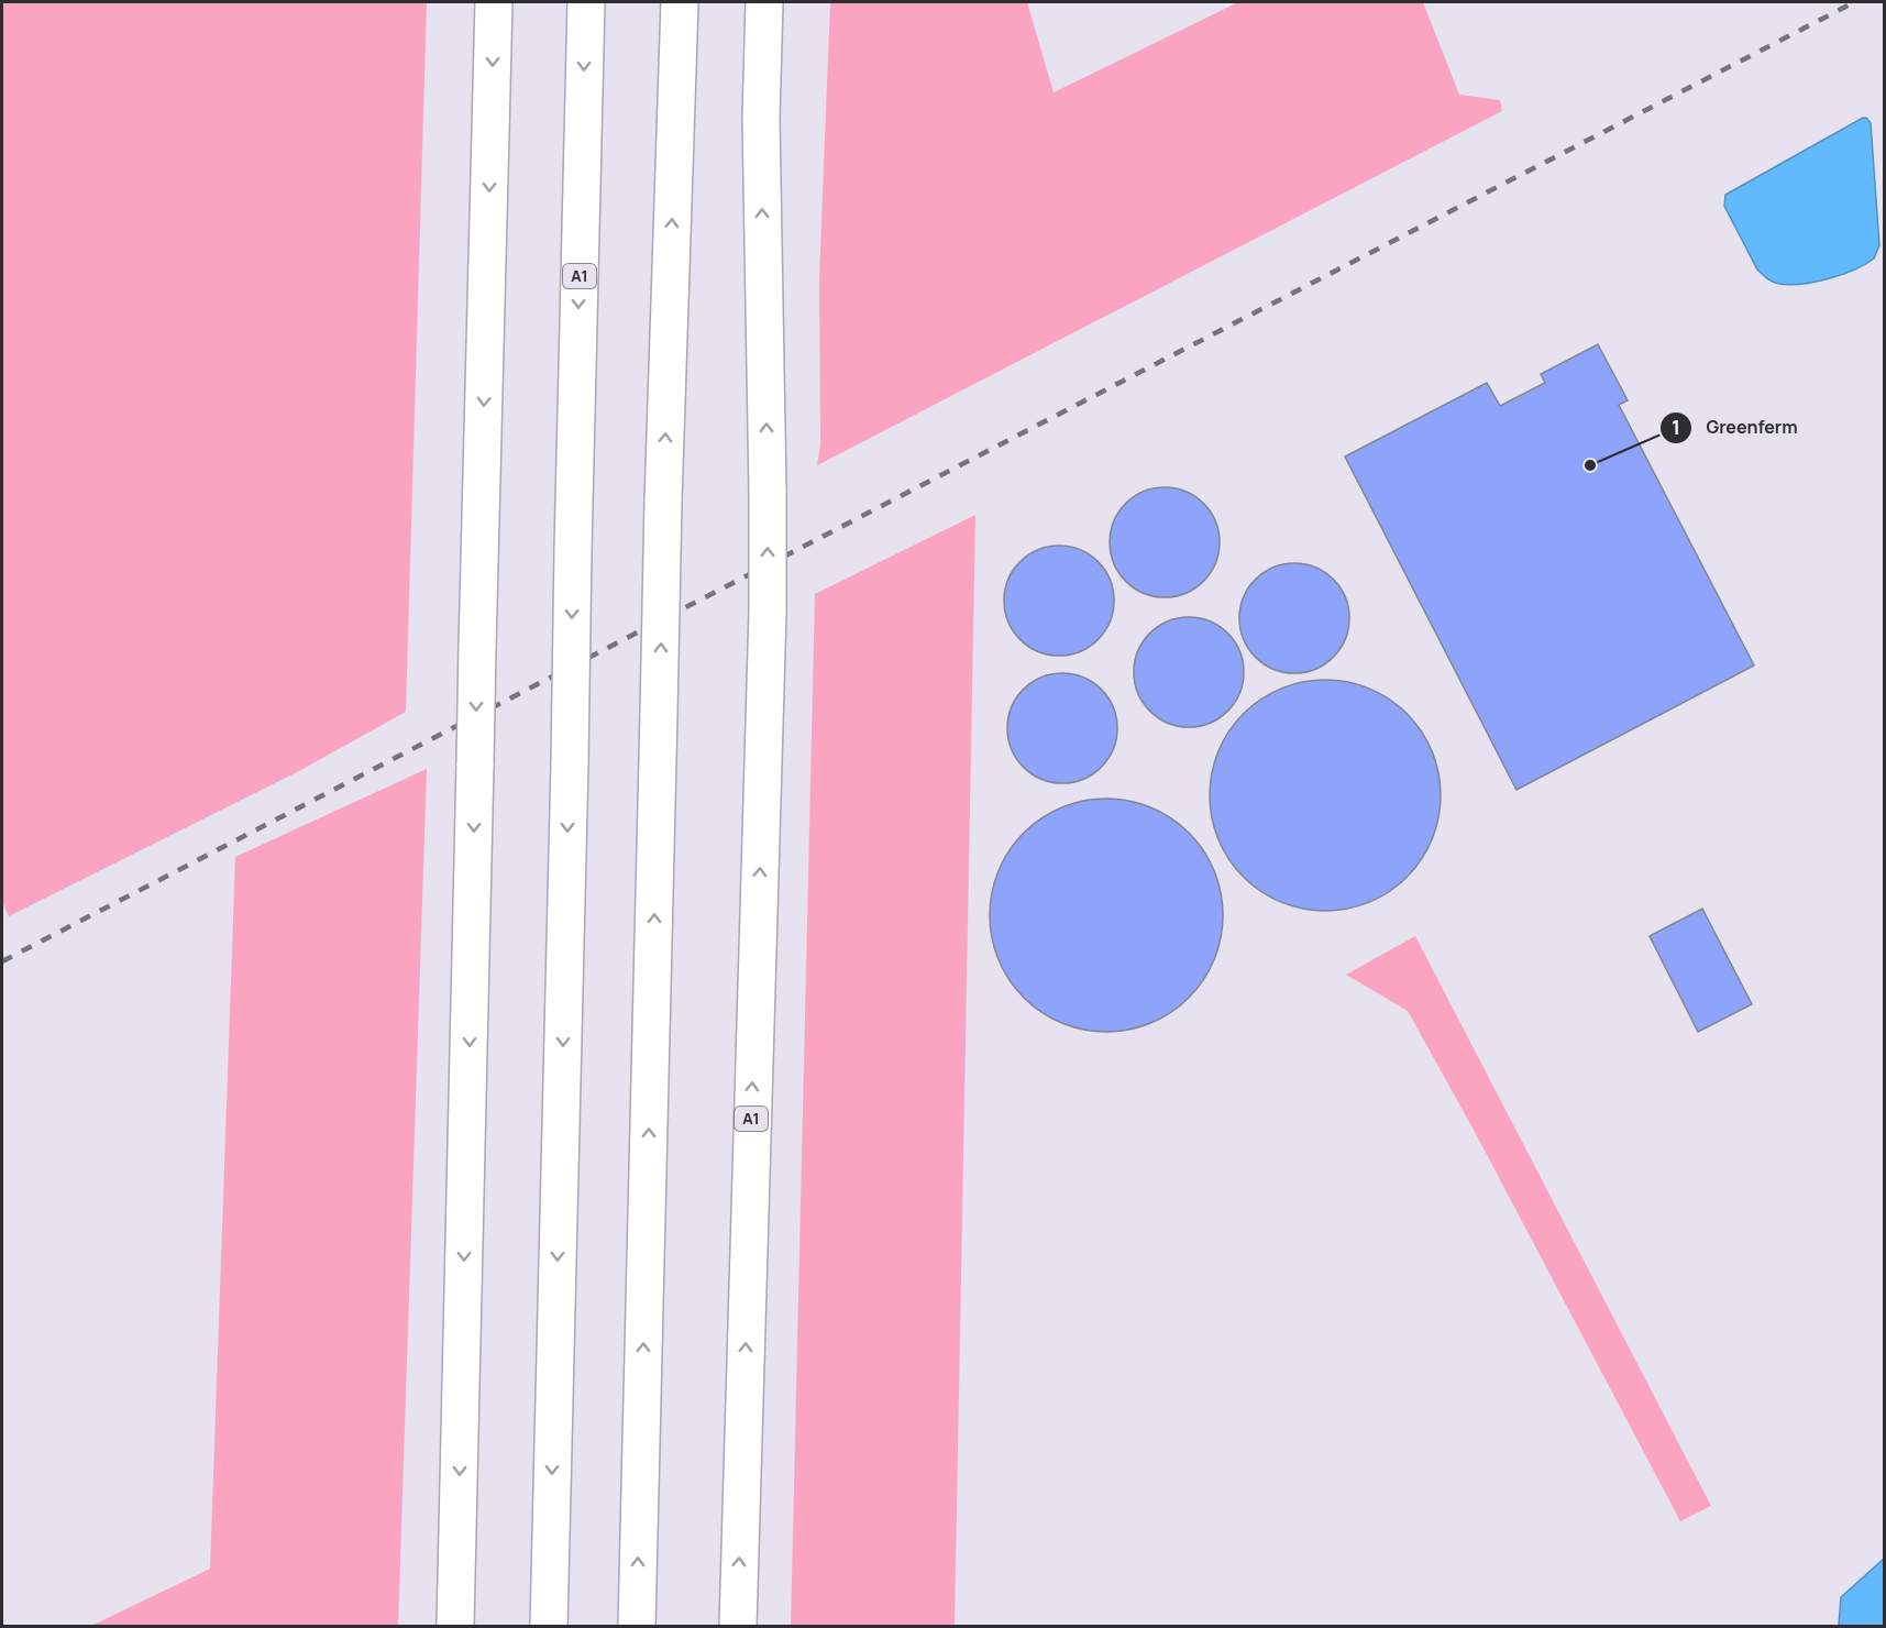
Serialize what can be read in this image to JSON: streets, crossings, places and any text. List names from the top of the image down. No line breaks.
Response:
{"streets":{"highway":["A1"]},"places":["Greenferm"]}
